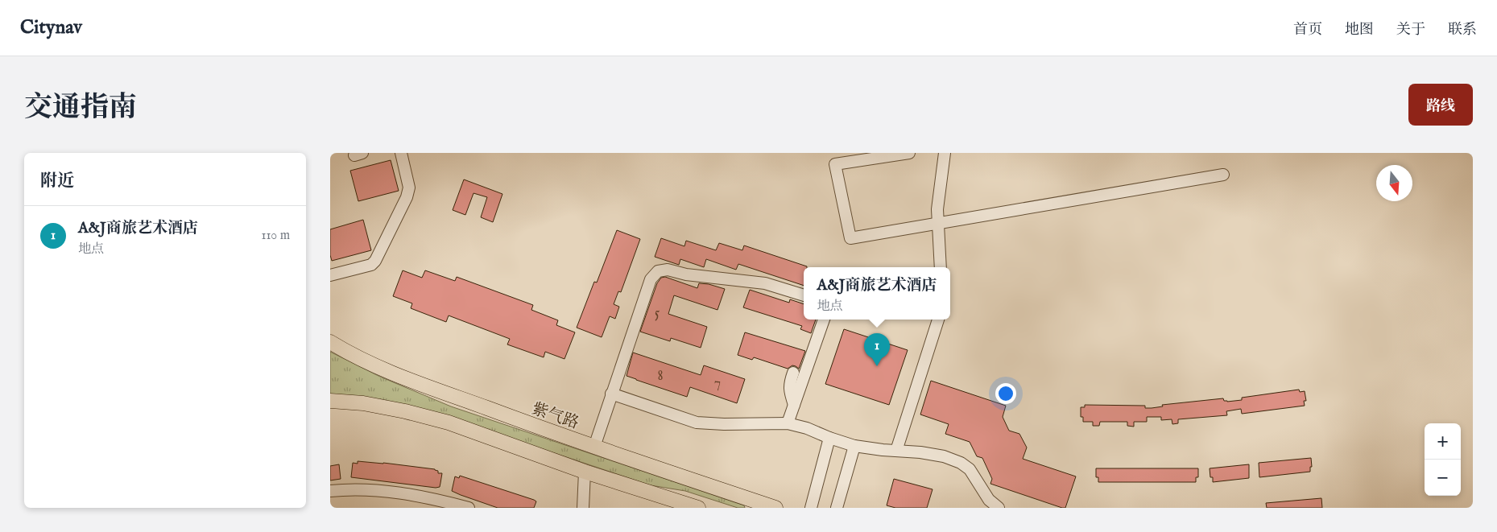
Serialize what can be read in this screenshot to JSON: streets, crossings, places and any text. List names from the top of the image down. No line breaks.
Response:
{"streets":{"main road":["紫气路"]},"house_numbers":["5","8","7"],"north":"bottom","page":{"header":"Citynav","nav":["首页","地图","关于","联系"],"title":"交通指南","buttons":"路线","heading":"附近","list":[{"mark":"1","name":"A&J商旅艺术酒店","note":"地点","value":"110 m"}],"popup":["A&J商旅艺术酒店","地点"],"pins":"1","map_buttons":["+","−"]}}
